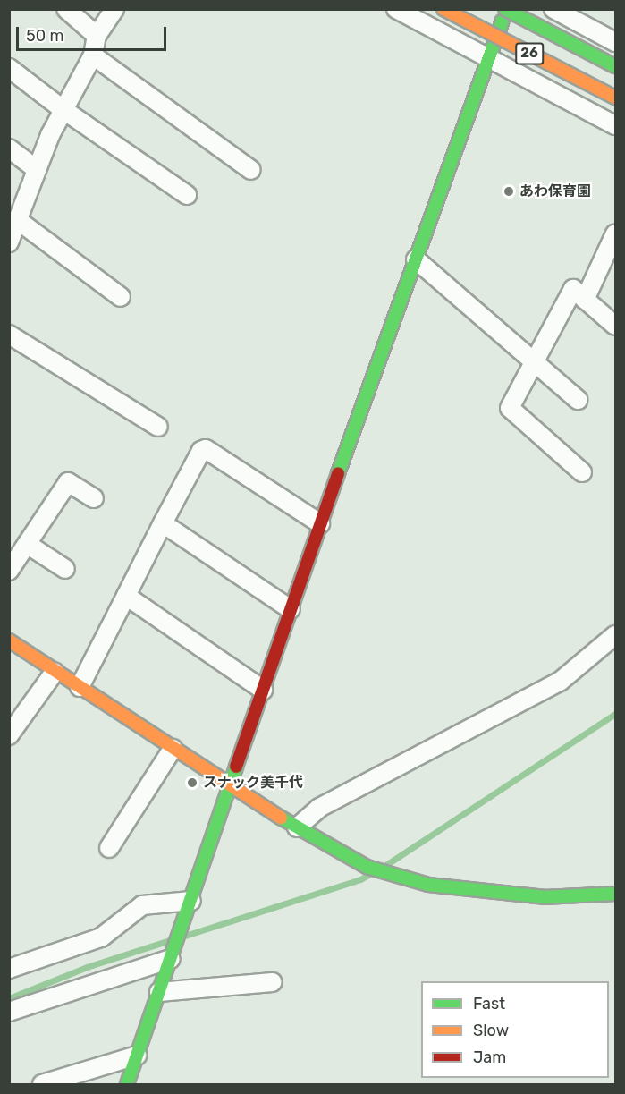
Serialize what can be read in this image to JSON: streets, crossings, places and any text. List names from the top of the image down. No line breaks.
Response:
{"streets":{"main road":["26"]},"places":["あわ保育園","スナック美千代"],"legend":["Fast","Slow","Jam"],"scale_bar":"50 m"}
